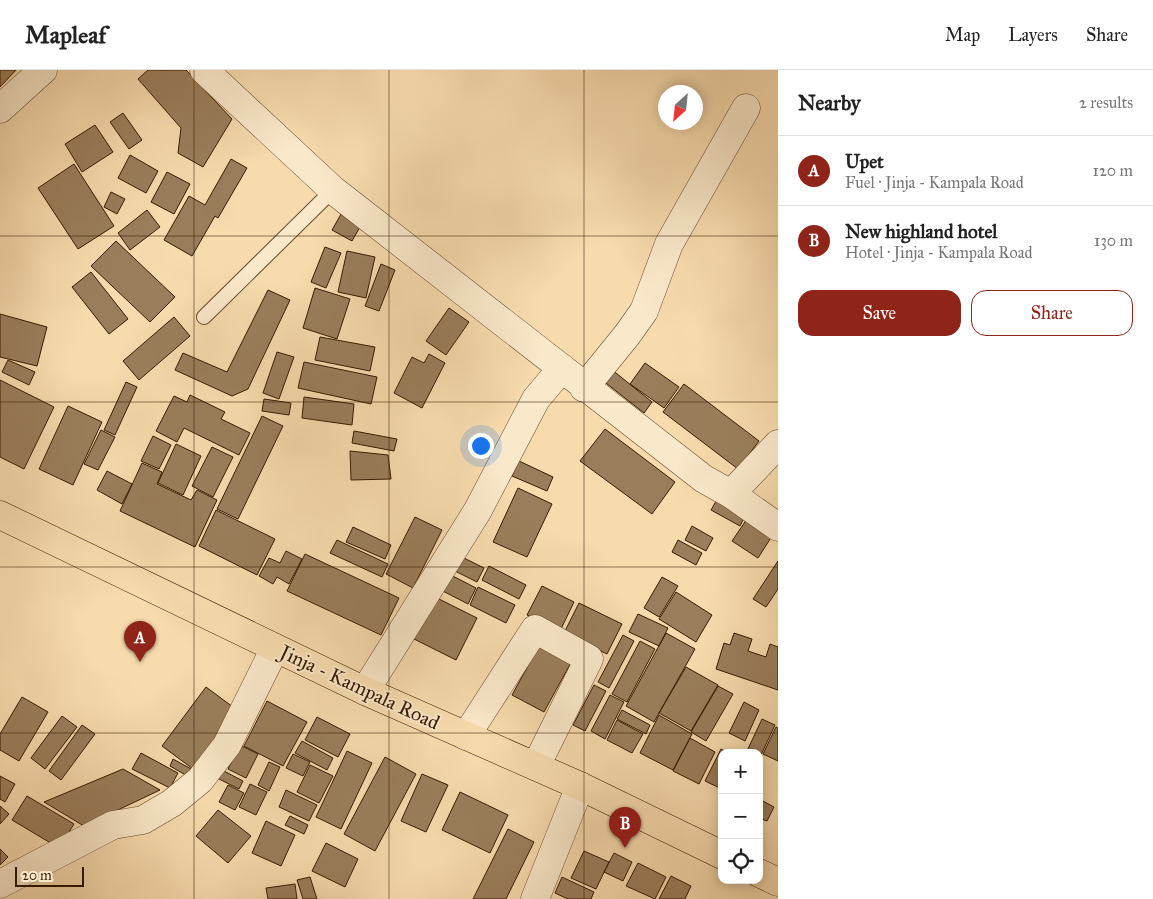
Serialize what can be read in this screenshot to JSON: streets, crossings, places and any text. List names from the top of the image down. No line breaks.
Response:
{"streets":{"highway":["Jinja - Kampala Road"]},"scale_bar":"20 m","north":"bottom left","page":{"header":"Mapleaf","nav":["Map","Layers","Share"],"heading":["Nearby","2 results"],"list":[{"mark":"A","name":"Upet","note":"Fuel · Jinja - Kampala Road","value":"120 m"},{"mark":"B","name":"New highland hotel","note":"Hotel · Jinja - Kampala Road","value":"130 m"}],"buttons":["Save","Share"],"pins":["A","B"],"map_buttons":["+","−"],"scale":"20 m"}}
